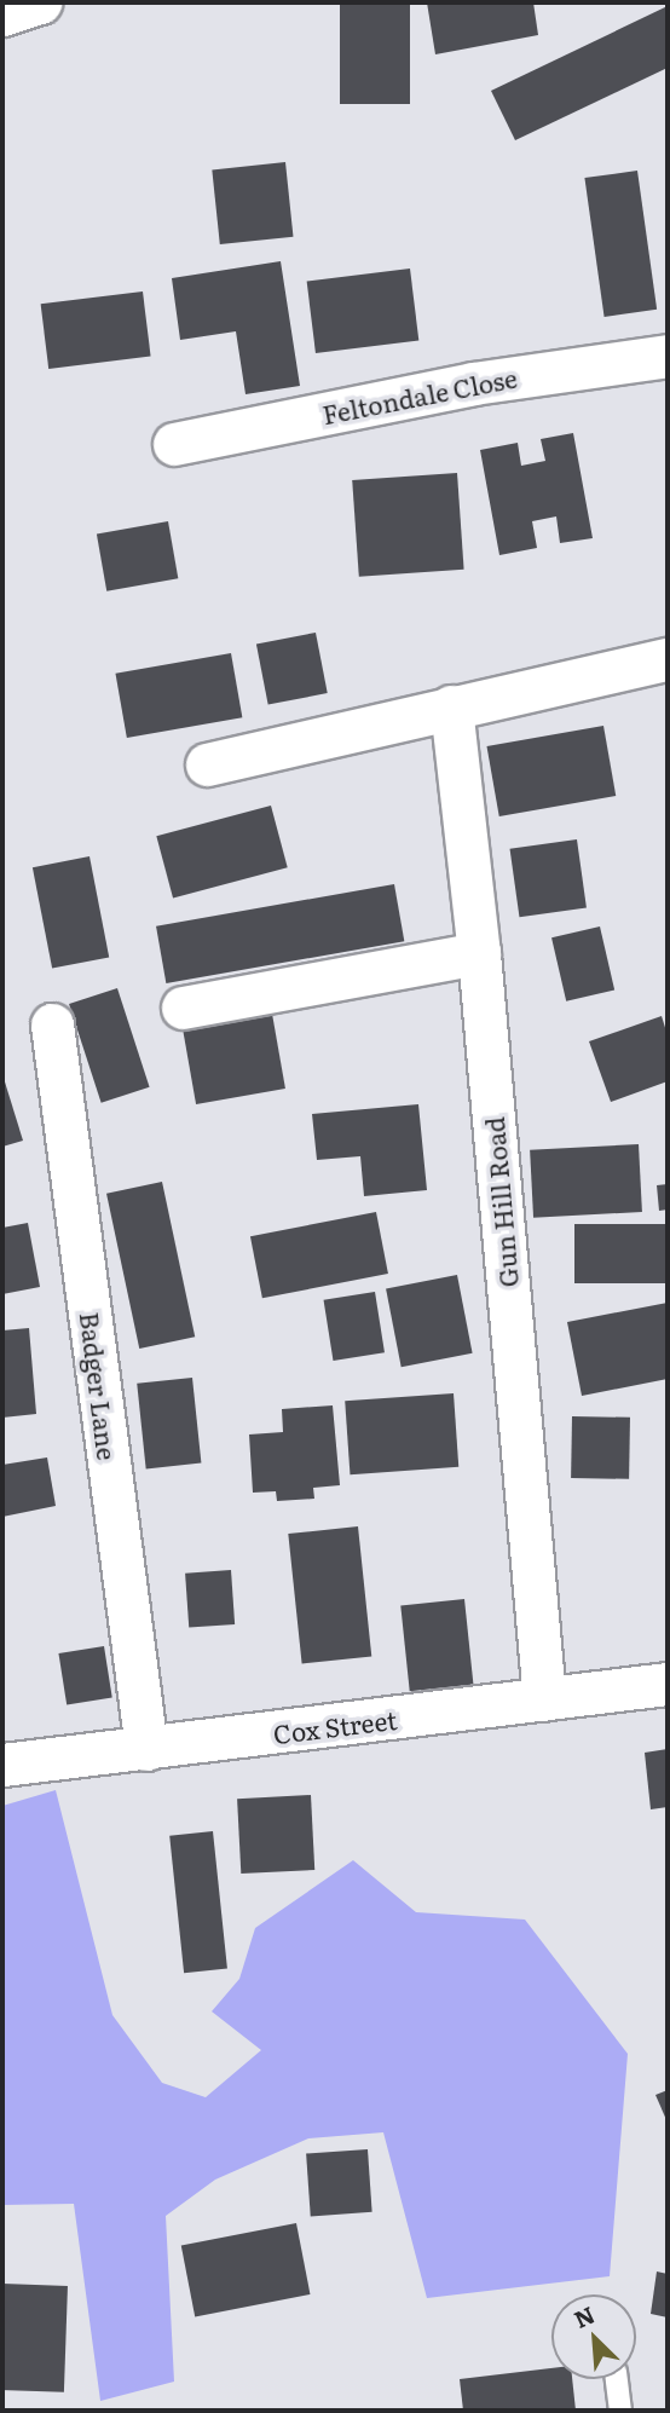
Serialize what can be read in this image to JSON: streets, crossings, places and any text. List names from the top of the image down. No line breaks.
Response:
{"streets":{"street":["Feltondale Close","Gun Hill Road","Badger Lane","Cox Street"]},"crossings":[["Gun Hill Road","Cox Street"],["Badger Lane","Cox Street"]],"north":"top left"}
